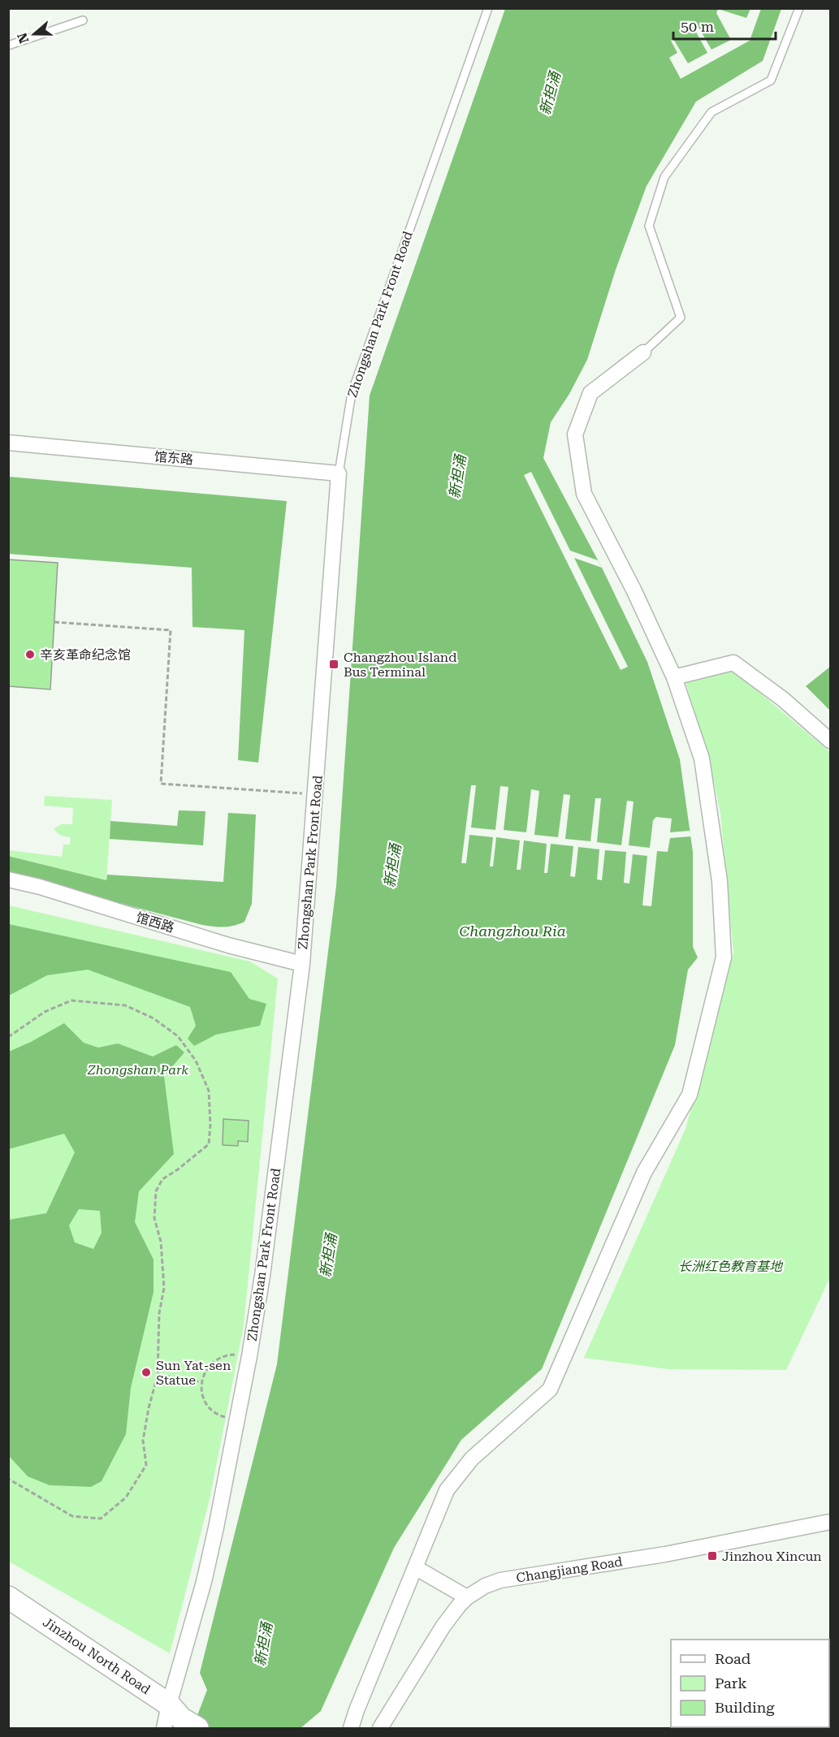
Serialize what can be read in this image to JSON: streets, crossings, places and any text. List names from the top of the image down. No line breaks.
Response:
{"streets":{"main road":["Jinzhou North Road"],"street":["Zhongshan Park Front Road","馆东路","馆西路","Changjiang Road"]},"crossings":[["Zhongshan Park Front Road","馆东路"],["Zhongshan Park Front Road","馆西路"],["Zhongshan Park Front Road","Jinzhou North Road"]],"water":["新担涌","Changzhou Ria"],"parks":["Zhongshan Park","长洲红色教育基地"],"places":{"other":["辛亥革命纪念馆","Sun Yat-sen Statue"],"transit":["Changzhou Island Bus Terminal","Jinzhou Xincun"]},"legend":["Road","Park","Building"],"scale_bar":"50 m","north":"left"}
